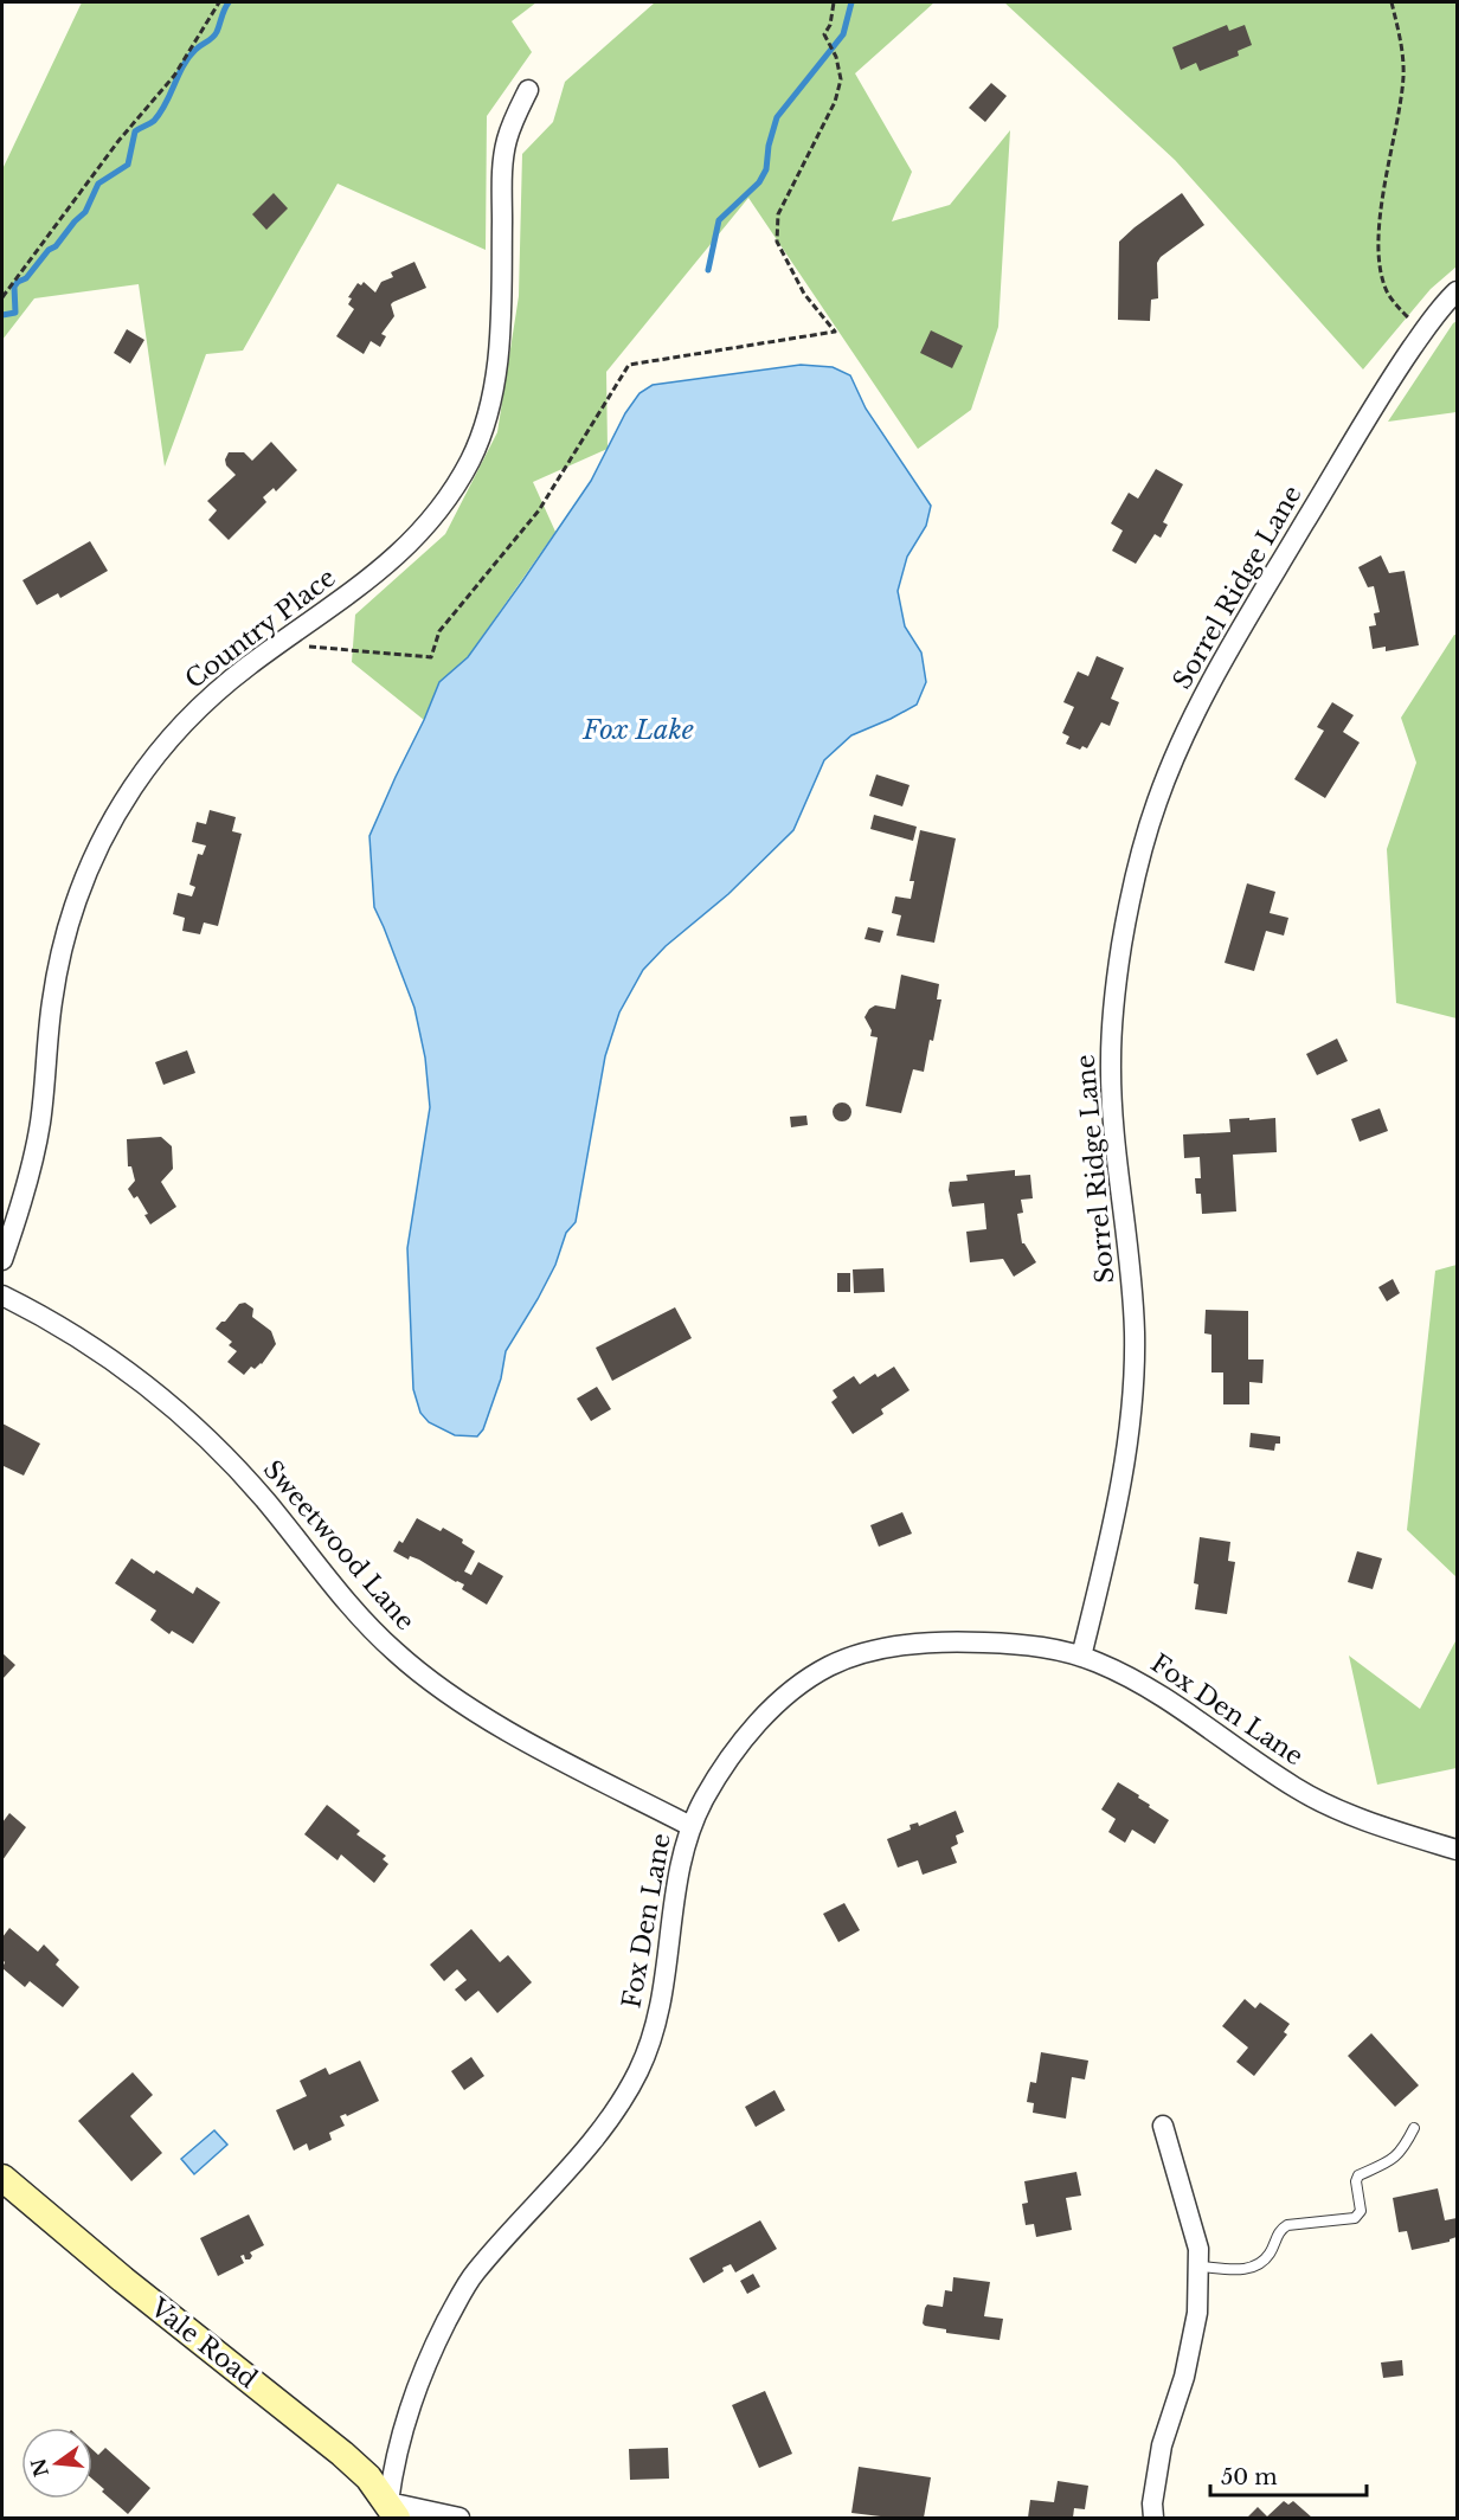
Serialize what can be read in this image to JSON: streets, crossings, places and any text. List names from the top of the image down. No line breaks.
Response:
{"streets":{"main road":["Vale Road"],"street":["Sorrel Ridge Lane","Country Place","Sweetwood Lane","Fox Den Lane"]},"crossings":[["Sorrel Ridge Lane","Fox Den Lane"],["Sweetwood Lane","Fox Den Lane"],["Fox Den Lane","Vale Road"]],"water":["Fox Lake"],"scale_bar":"50 m","north":"left"}
